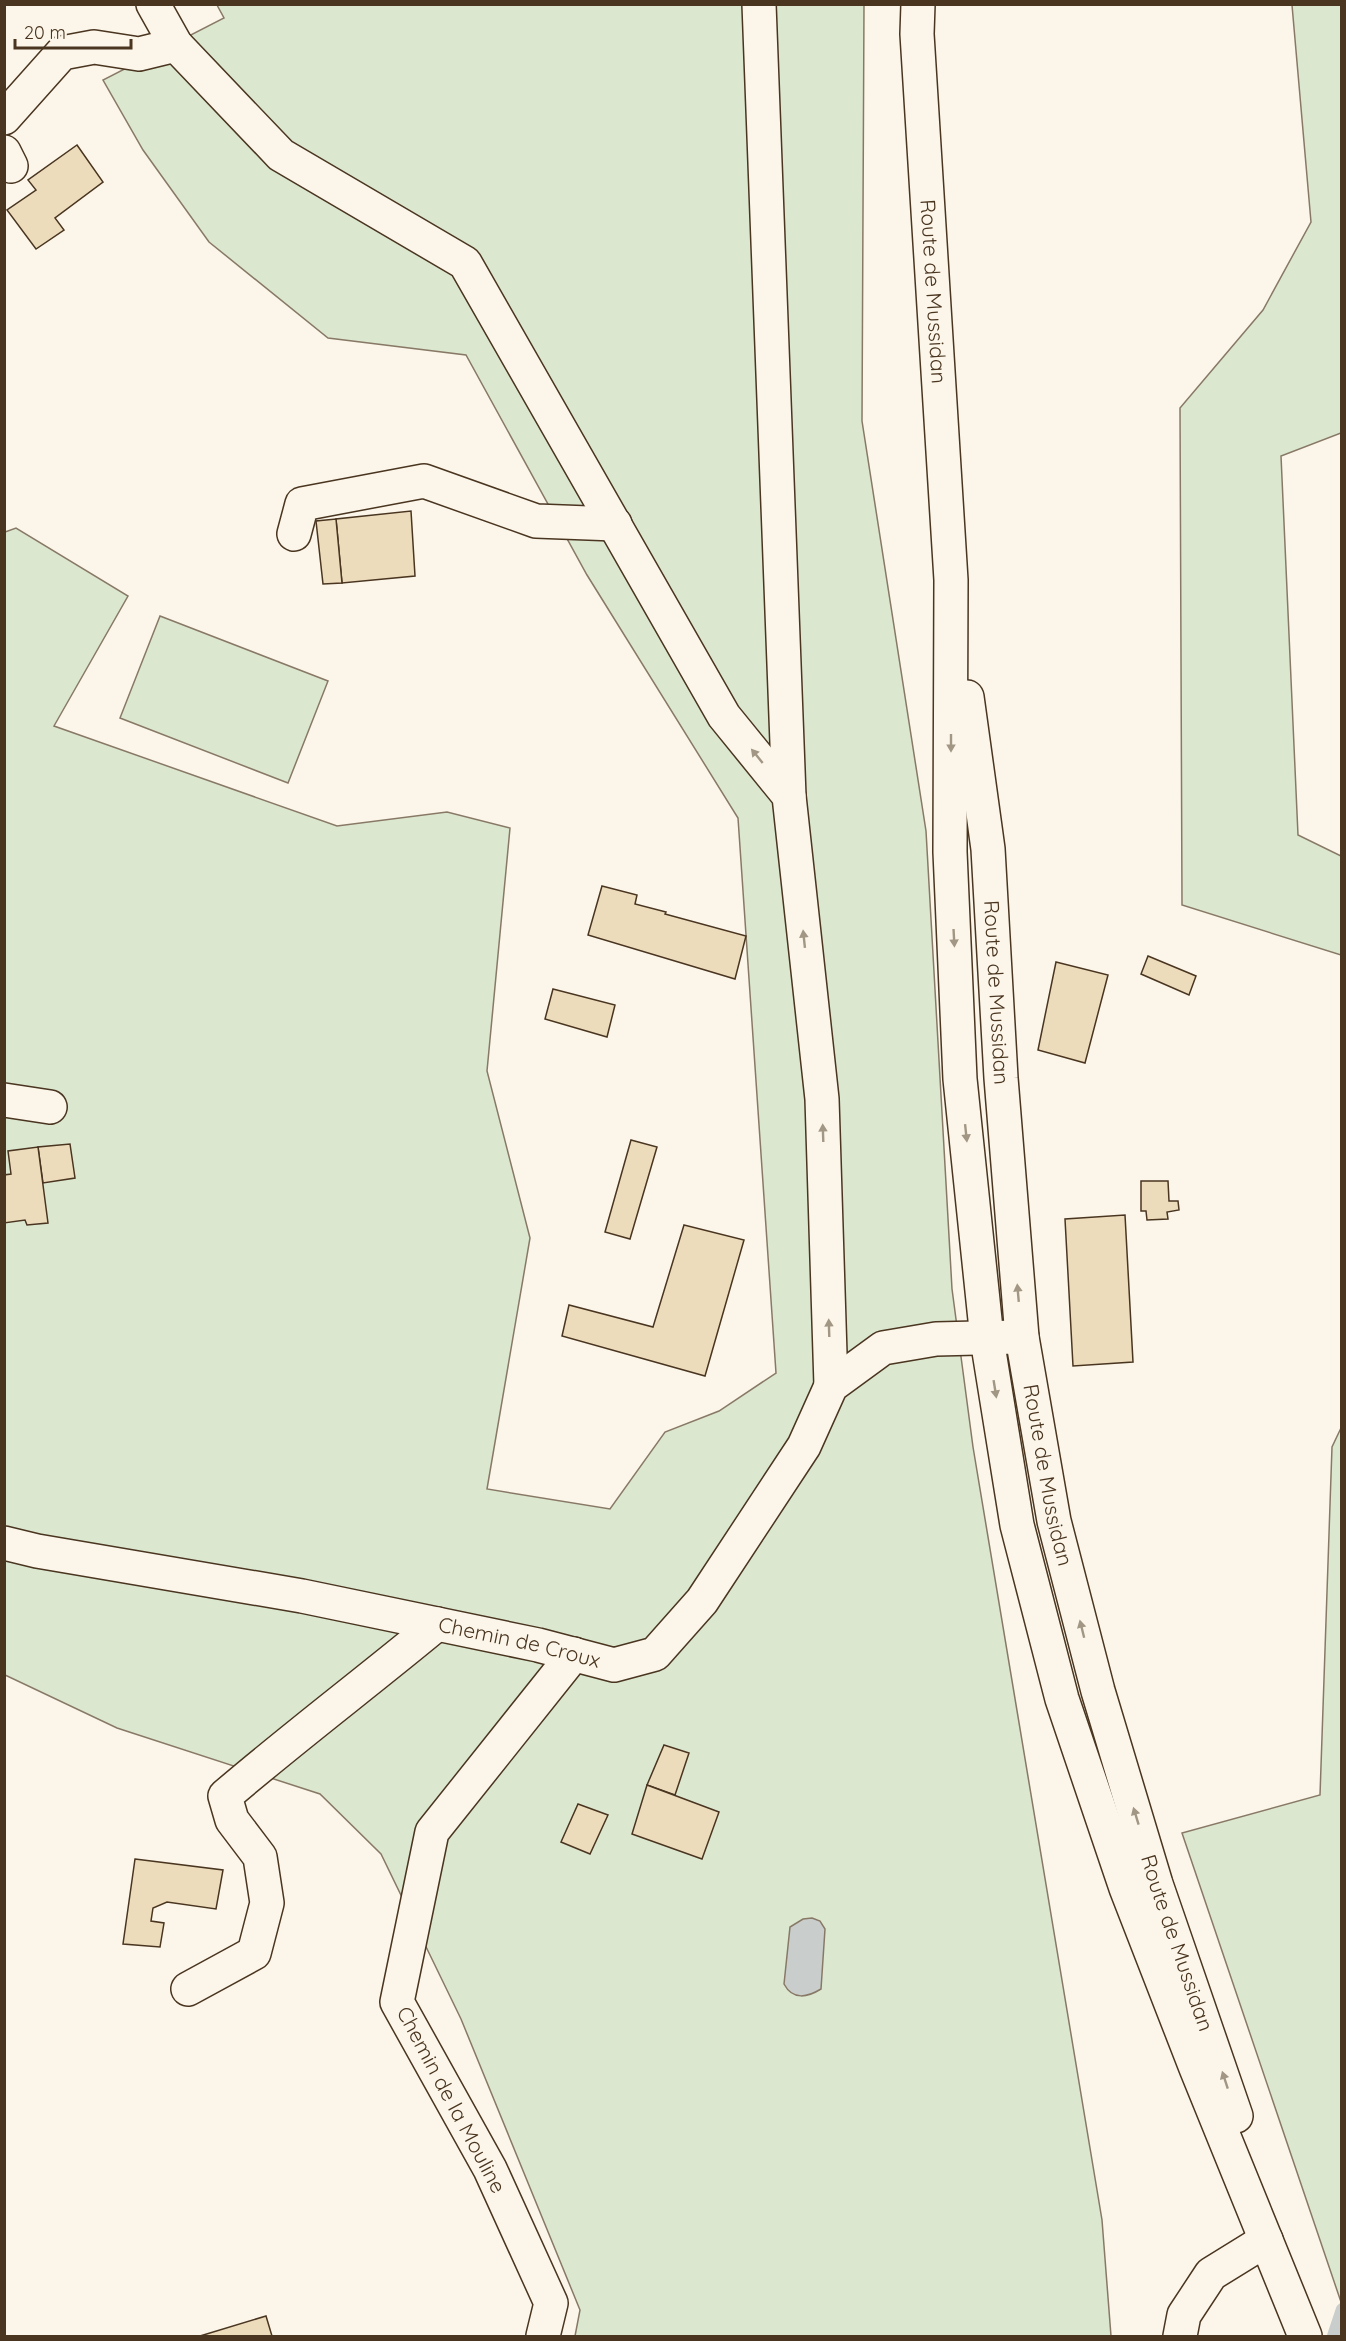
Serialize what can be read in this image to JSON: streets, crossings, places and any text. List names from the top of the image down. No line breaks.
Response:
{"streets":{"main road":["Route de Mussidan","Chemin de Croux","Chemin de la Mouline"]},"crossings":[["Route de Mussidan","Chemin de Croux"],["Chemin de Croux","Chemin de la Mouline"]],"scale_bar":"20 m"}
